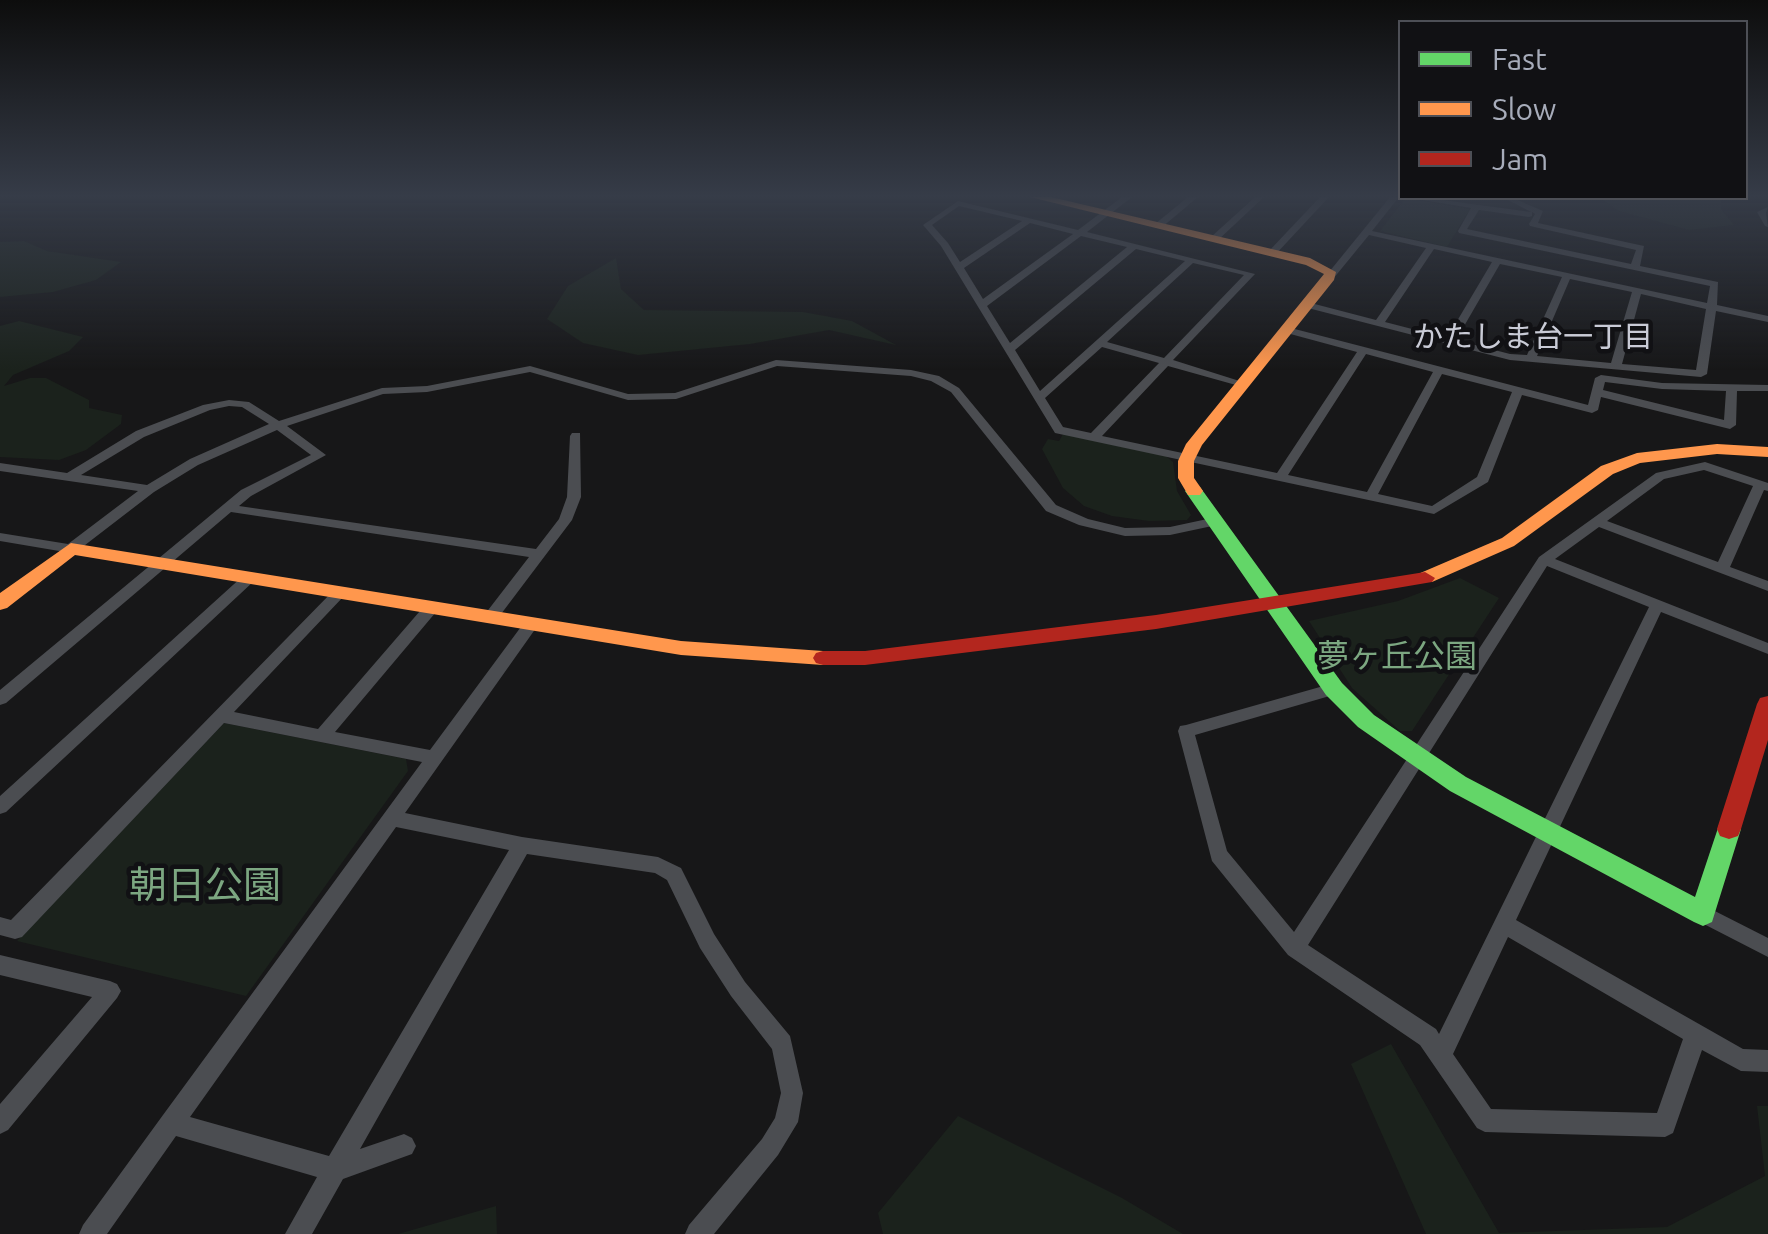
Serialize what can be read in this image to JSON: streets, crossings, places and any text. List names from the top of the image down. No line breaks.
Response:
{"districts":["かたしま台一丁目"],"parks":["夢ヶ丘公園","朝日公園"],"legend":["Fast","Slow","Jam"]}
